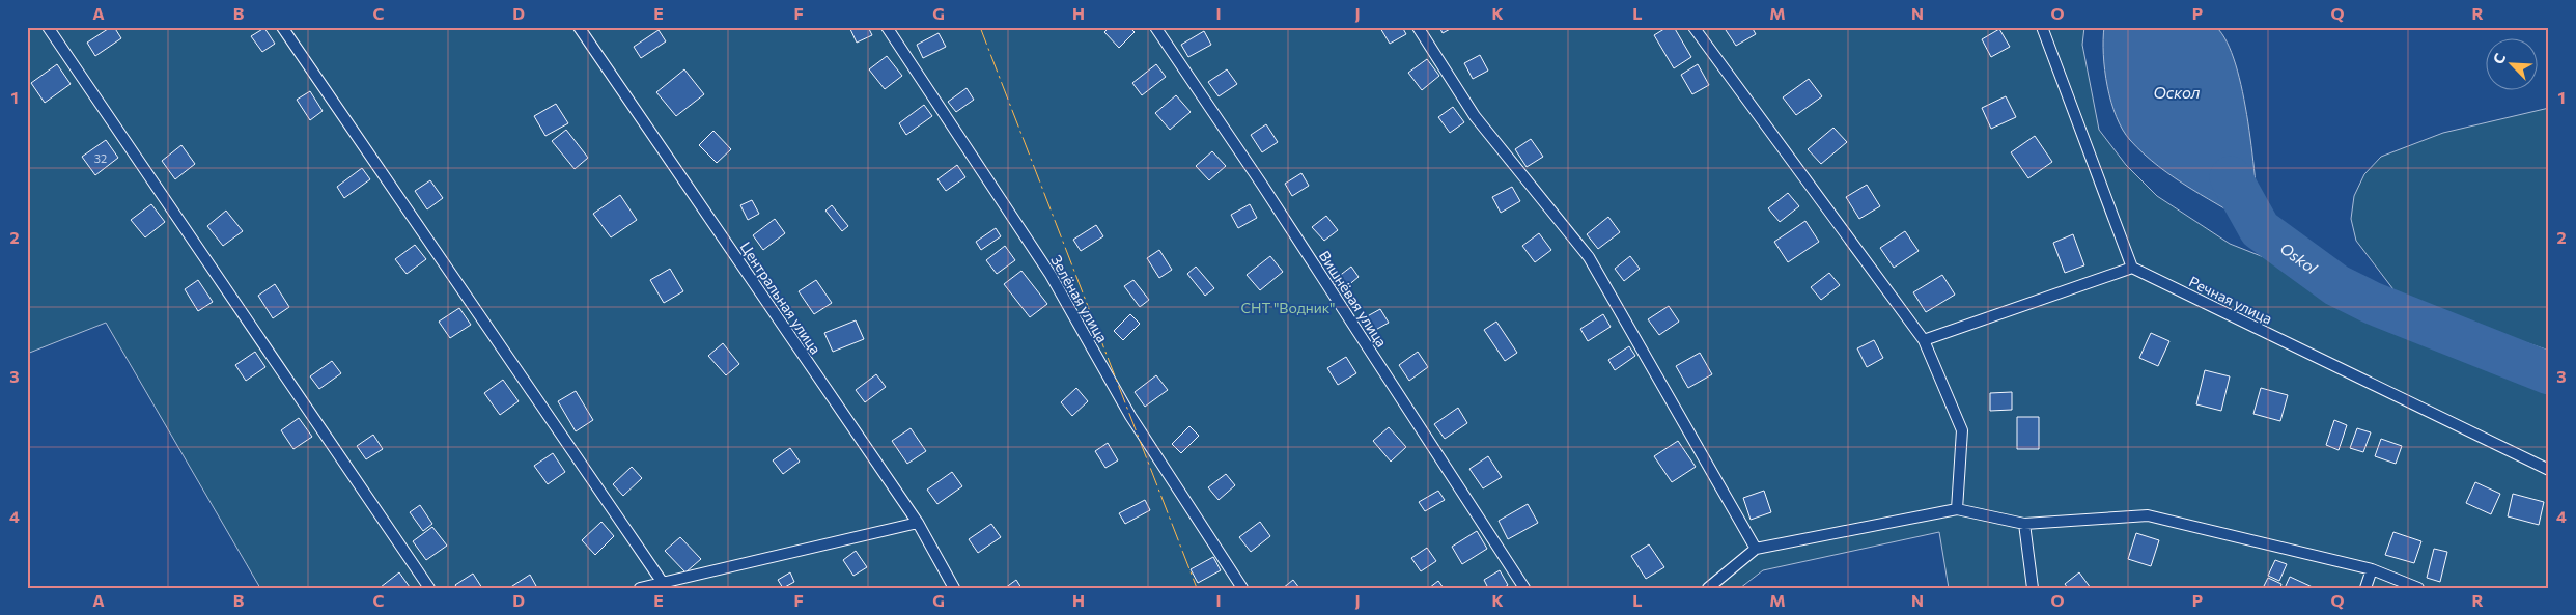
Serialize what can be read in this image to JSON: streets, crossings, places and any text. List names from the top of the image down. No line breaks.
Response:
{"streets":{"lane":["Центральная улица","Зелёная улица","Вишнёвая улица","Речная улица"]},"water":["Оскол","Oskol"],"parks":["СНТ \"Водник\""],"house_numbers":["32"],"north":"top left","grid":{"columns":["A","B","C","D","E","F","G","H","I","J","K","L","M","N","O","P","Q","R"],"rows":["1","2","3","4"]}}
